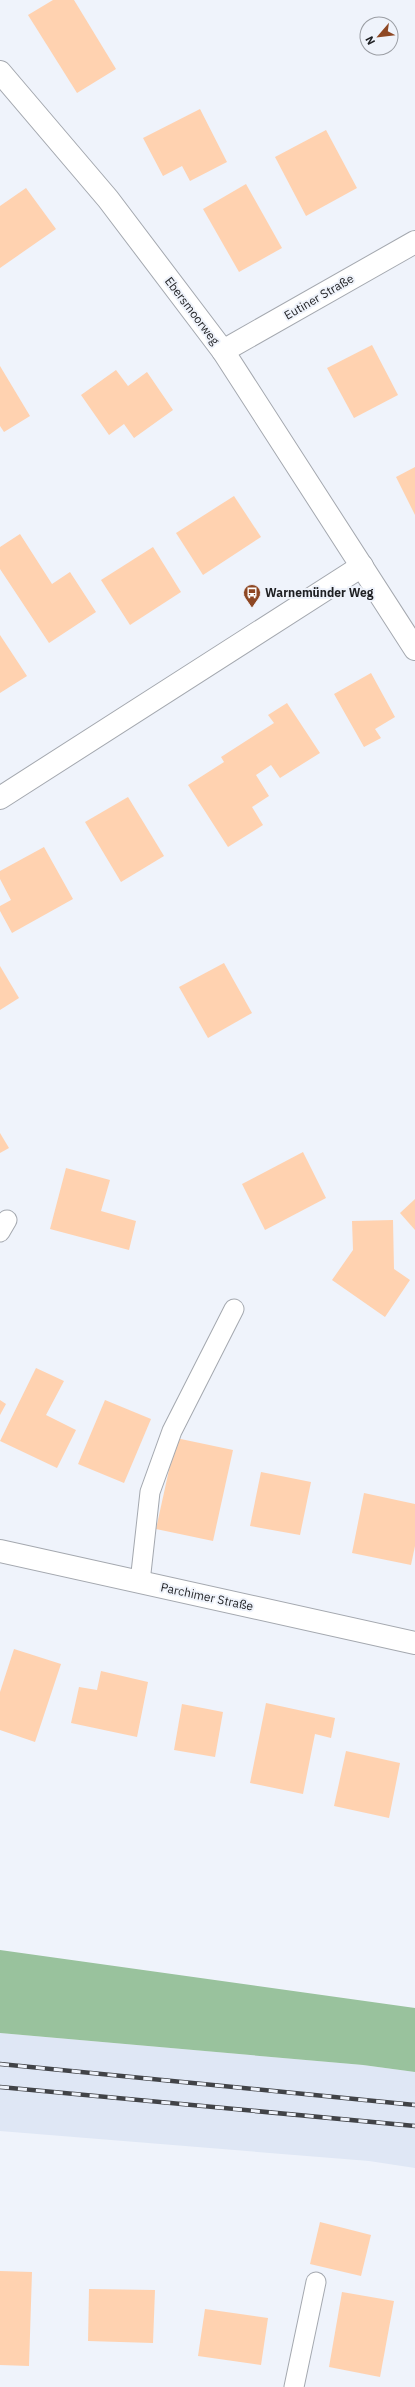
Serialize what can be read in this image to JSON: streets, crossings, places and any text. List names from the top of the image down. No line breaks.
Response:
{"streets":{"street":["Eutiner Straße","Ebersmoorweg","Parchimer Straße"]},"crossings":[["Eutiner Straße","Ebersmoorweg"]],"places":{"bus stop":["Warnemünder Weg"]},"north":"bottom left"}
